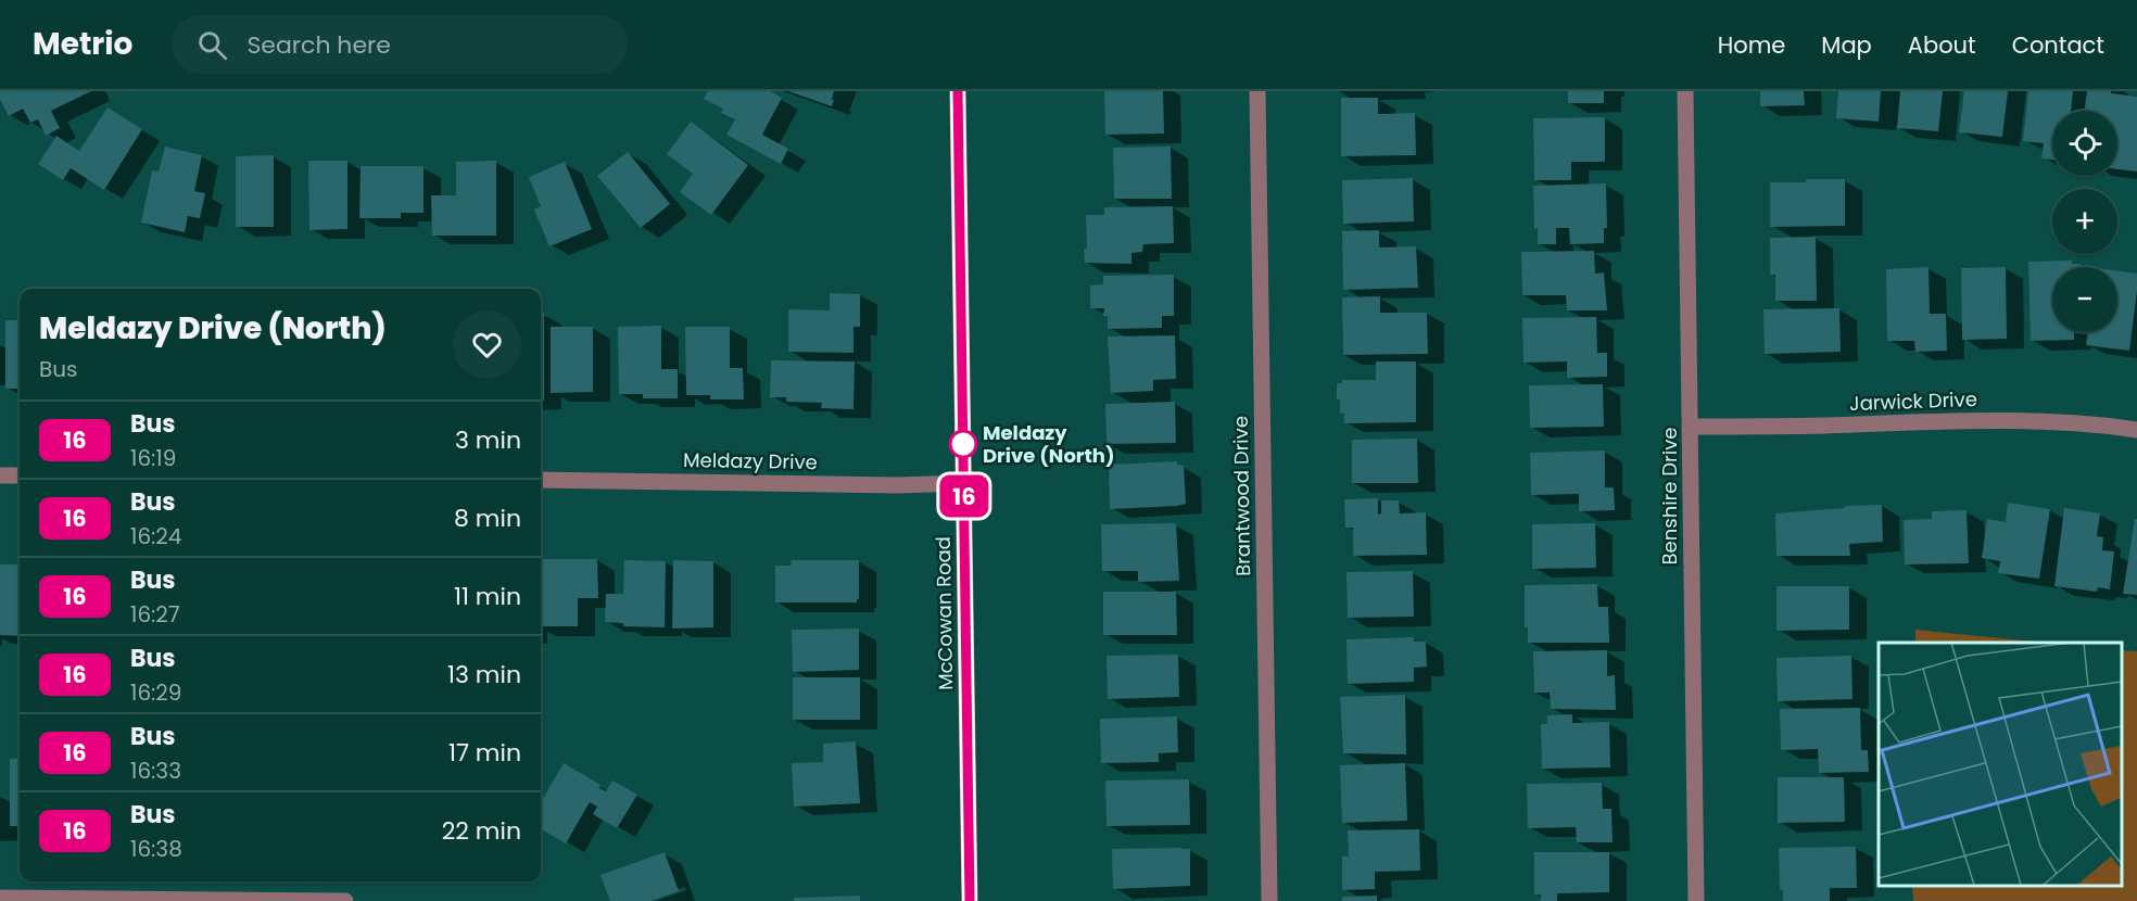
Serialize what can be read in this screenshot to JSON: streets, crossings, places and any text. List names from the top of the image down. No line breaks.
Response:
{"streets":{"main road":["McCowan Road"],"street":["Jarwick Drive","Meldazy Drive","Brantwood Drive","Benshire Drive"]},"crossings":[["Jarwick Drive","Benshire Drive"],["Meldazy Drive","McCowan Road"]],"places":["Meldazy Drive (North)"],"lines":["bus line 16"],"page":{"header":"Metrio","search":"Search here","nav":["Home","Map","About","Contact"],"on_map":"16","map_buttons":["+","−"],"heading":["Meldazy Drive (North)","Bus"],"list":[{"mark":"16","name":"Bus","note":"16:19","value":"3 min"},{"mark":"16","name":"Bus","note":"16:24","value":"8 min"},{"mark":"16","name":"Bus","note":"16:27","value":"11 min"},{"mark":"16","name":"Bus","note":"16:29","value":"13 min"},{"mark":"16","name":"Bus","note":"16:33","value":"17 min"},{"mark":"16","name":"Bus","note":"16:38","value":"22 min"}]}}
